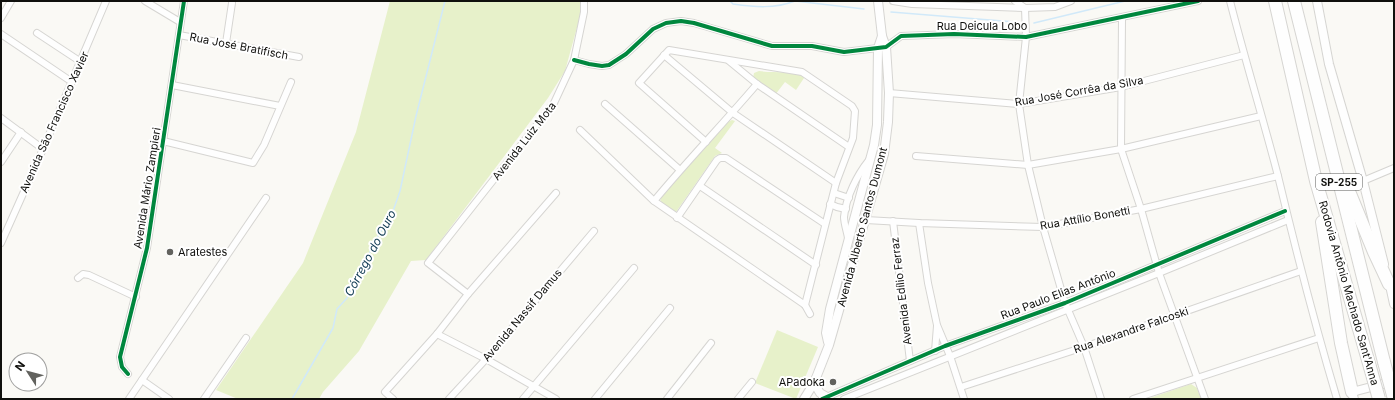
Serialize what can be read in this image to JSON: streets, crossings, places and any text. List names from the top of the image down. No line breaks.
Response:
{"streets":{"highway":["SP-255","Rodovia Antônio Machado Sant'Anna"],"street":["Rua Deicula Lobo","Rua José Bratifisch","Rua José Corrêa da Silva","Avenida São Francisco Xavier","Avenida Luiz Mota","Avenida Mário Zampieri","Rua Attílio Bonetti","Avenida Alberto Santos Dumont","Avenida Edílio Ferraz","Rua Paulo Elias Antônio","Avenida Nassif Damus","Rua Alexandre Falcoski"]},"crossings":[["Rua Deicula Lobo","Avenida Alberto Santos Dumont"],["Rua José Bratifisch","Avenida Mário Zampieri"],["Rua José Corrêa da Silva","Avenida Alberto Santos Dumont"],["Rua Attílio Bonetti","Avenida Alberto Santos Dumont"],["Rua Attílio Bonetti","Avenida Edílio Ferraz"],["Avenida Edílio Ferraz","Rua Paulo Elias Antônio"]],"water":["Córrego do Ouro"],"places":["Aratestes","APadoka"],"north":"top left"}
